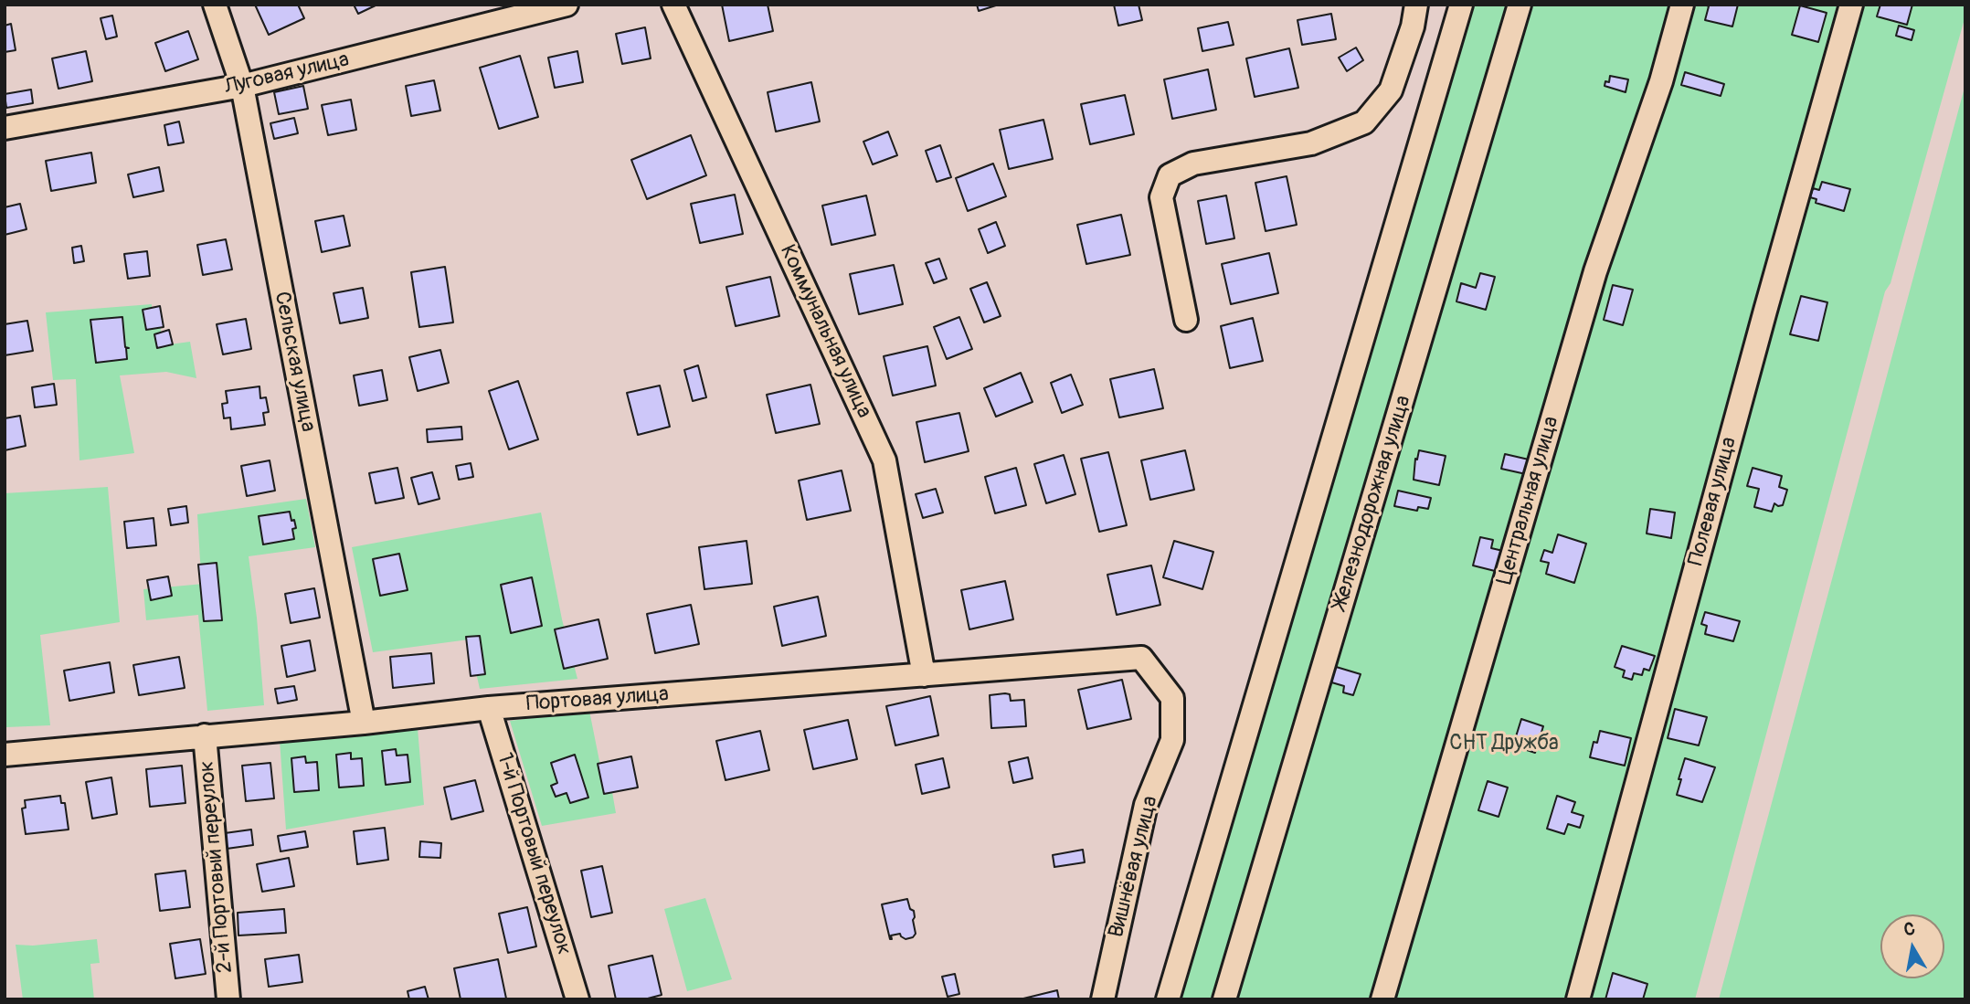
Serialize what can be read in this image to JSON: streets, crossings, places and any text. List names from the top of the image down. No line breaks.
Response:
{"streets":{"street":["Луговая улица","Коммунальная улица","Сельская улица","Центральная улица","Полевая улица","Железнодорожная улица","Портовая улица","1-й Портовый переулок","2-й Портовый переулок","Вишнёвая улица"]},"crossings":[["Луговая улица","Сельская улица"],["Коммунальная улица","Портовая улица"],["Сельская улица","Портовая улица"],["Портовая улица","1-й Портовый переулок"],["Портовая улица","2-й Портовый переулок"],["Портовая улица","Вишнёвая улица"]],"parks":["СНТ Дружба"],"north":"top"}
